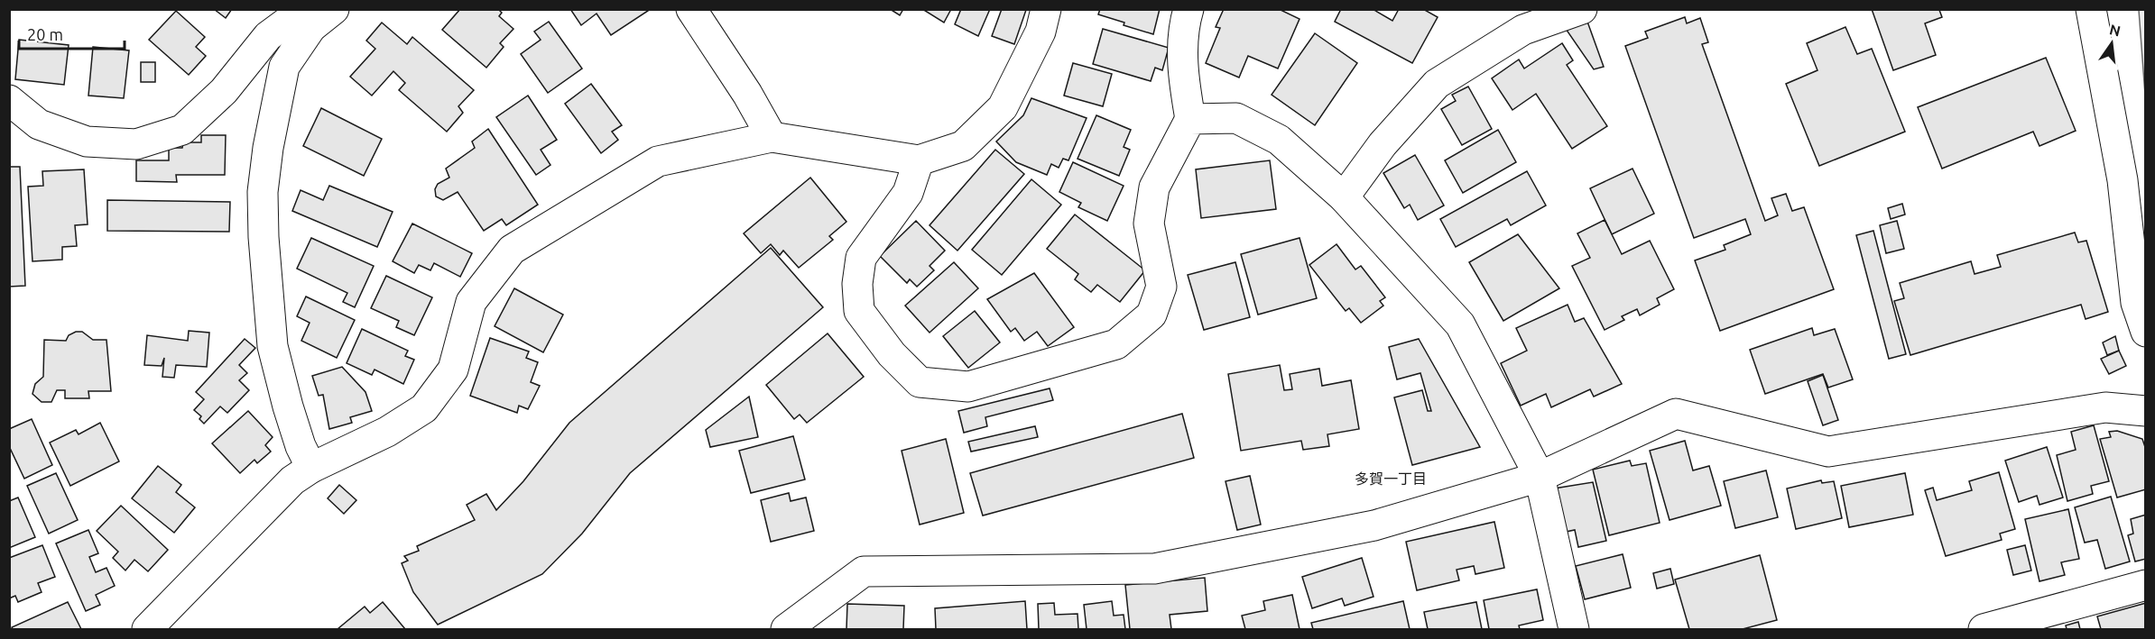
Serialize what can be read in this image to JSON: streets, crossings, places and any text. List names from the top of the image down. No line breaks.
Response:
{"districts":["多賀一丁目"],"scale_bar":"20 m","north":"top"}
